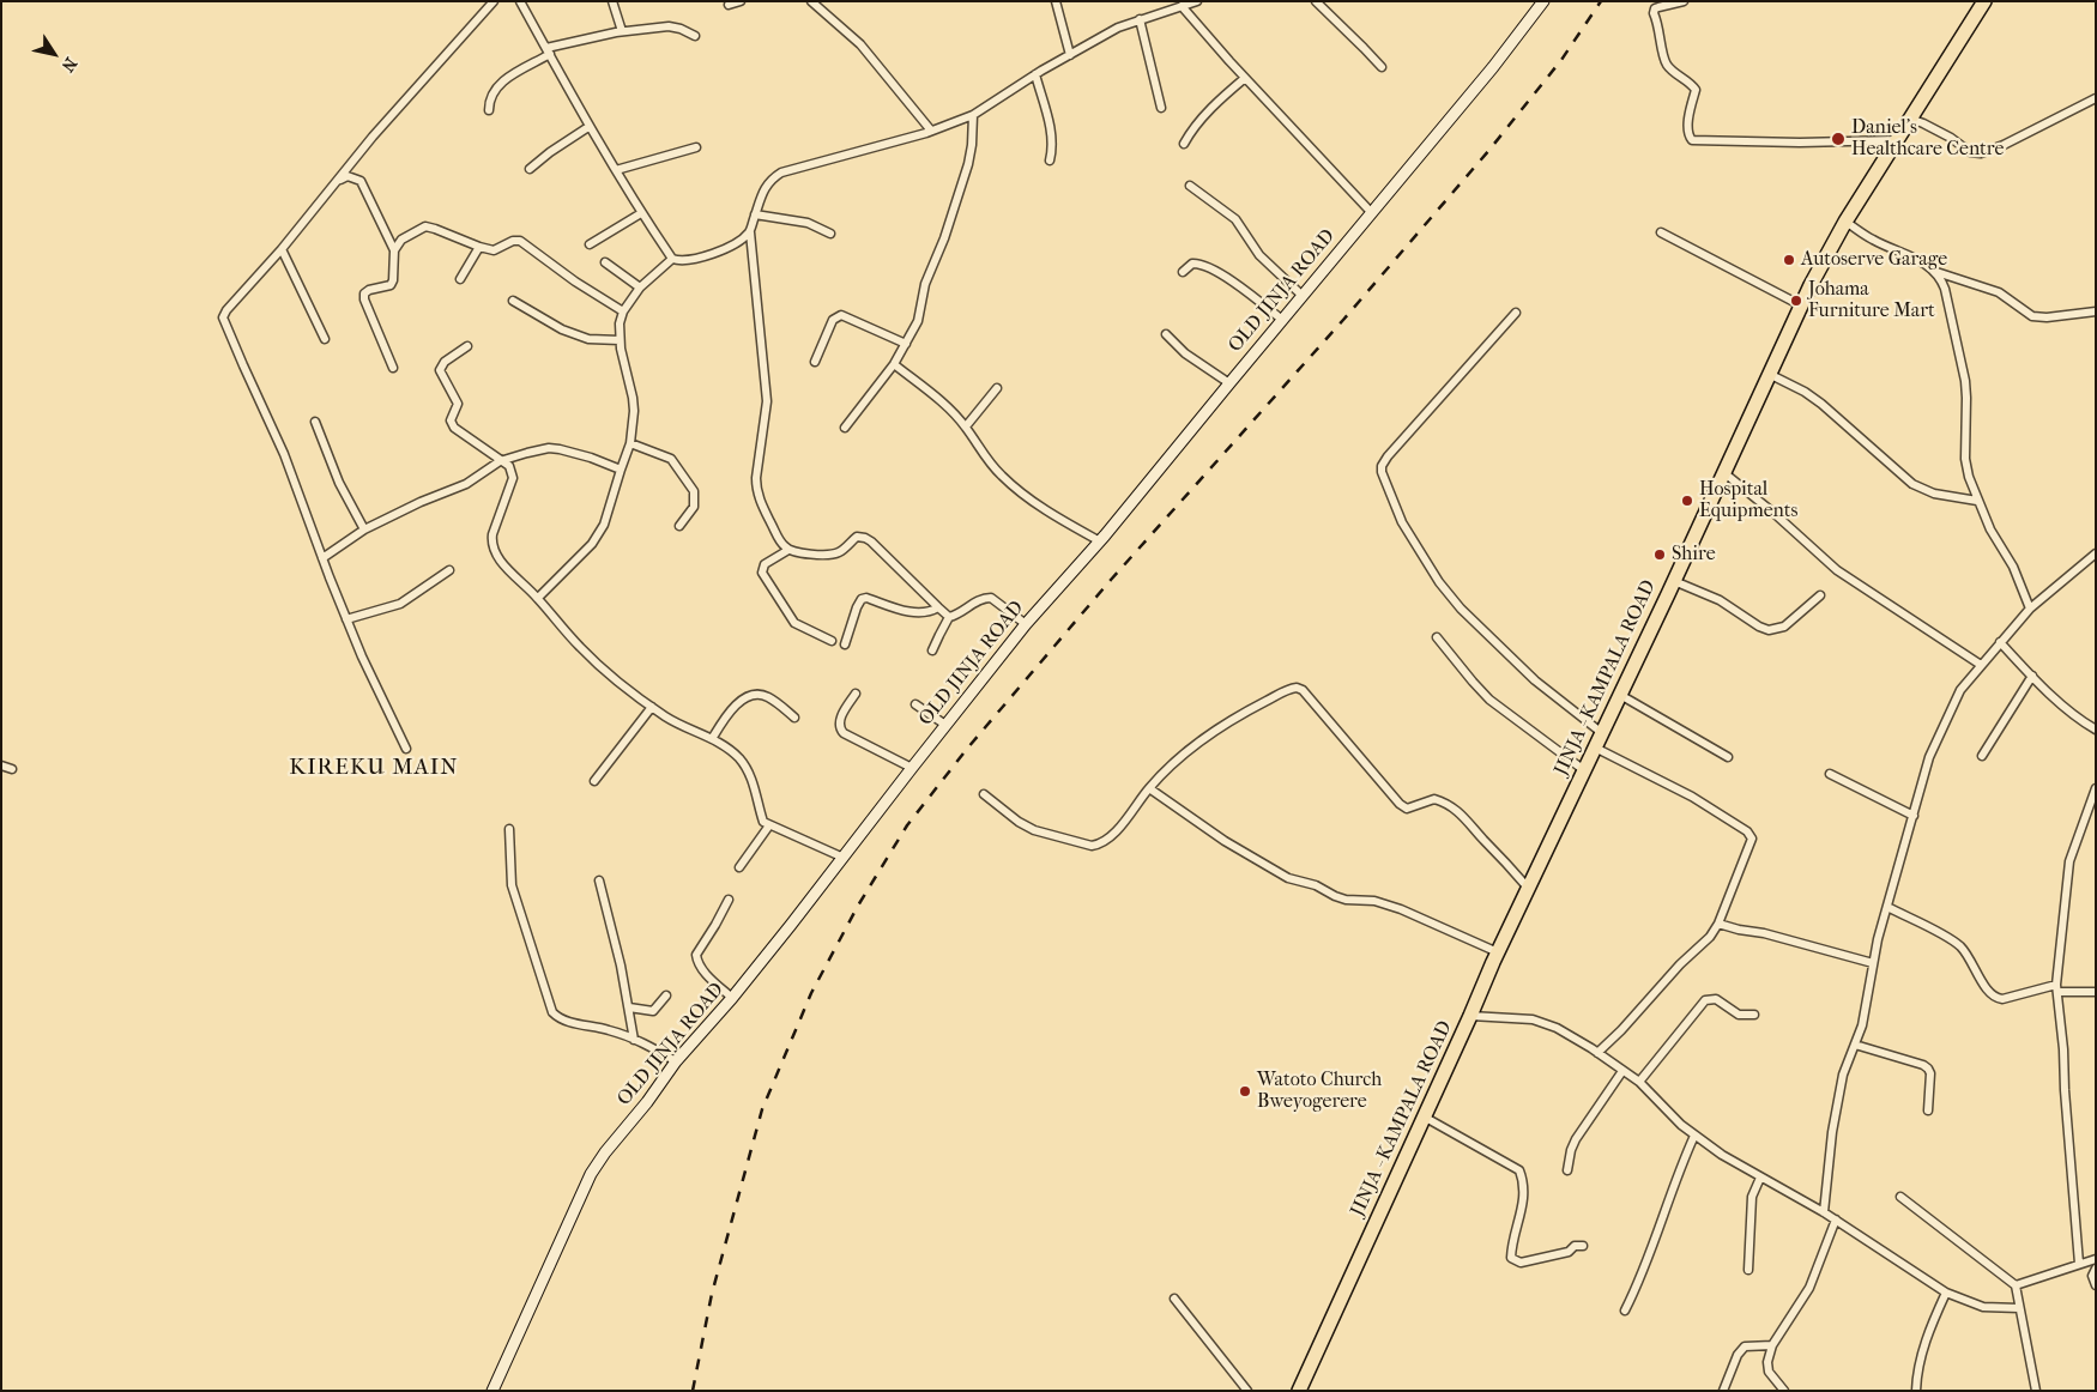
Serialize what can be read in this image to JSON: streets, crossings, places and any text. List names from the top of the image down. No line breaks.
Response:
{"streets":{"highway":["JINJA - KAMPALA ROAD"],"main road":["OLD JINJA ROAD"]},"districts":["KIREKU MAIN"],"places":["Daniel's Healthcare Centre","Autoserve Garage","Johama Furniture Mart","Hospital Equipments","Shire","Watoto Church Bweyogerere"],"north":"bottom right"}
